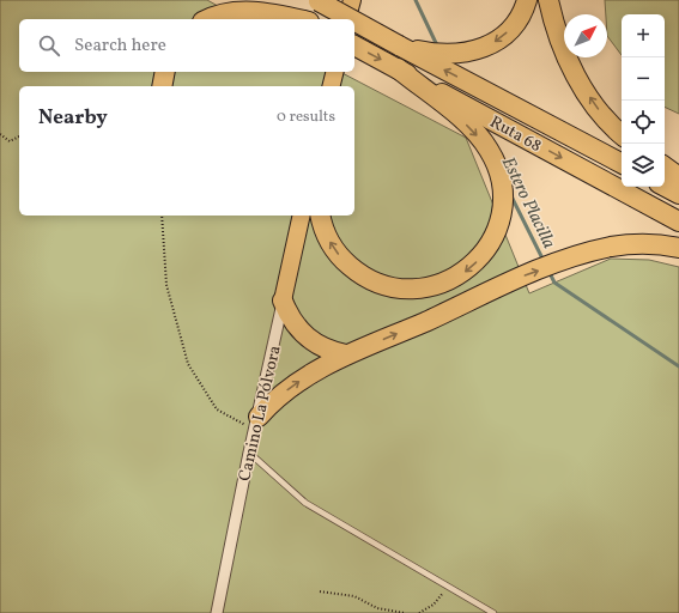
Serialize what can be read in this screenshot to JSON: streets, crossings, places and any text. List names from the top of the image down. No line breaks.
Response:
{"streets":{"highway":["Ruta 68","Camino La Pólvora"]},"water":["Estero Placilla"],"north":"top right","page":{"map_buttons":["+","−"],"search":"Search here","heading":["Nearby","0 results"]}}
